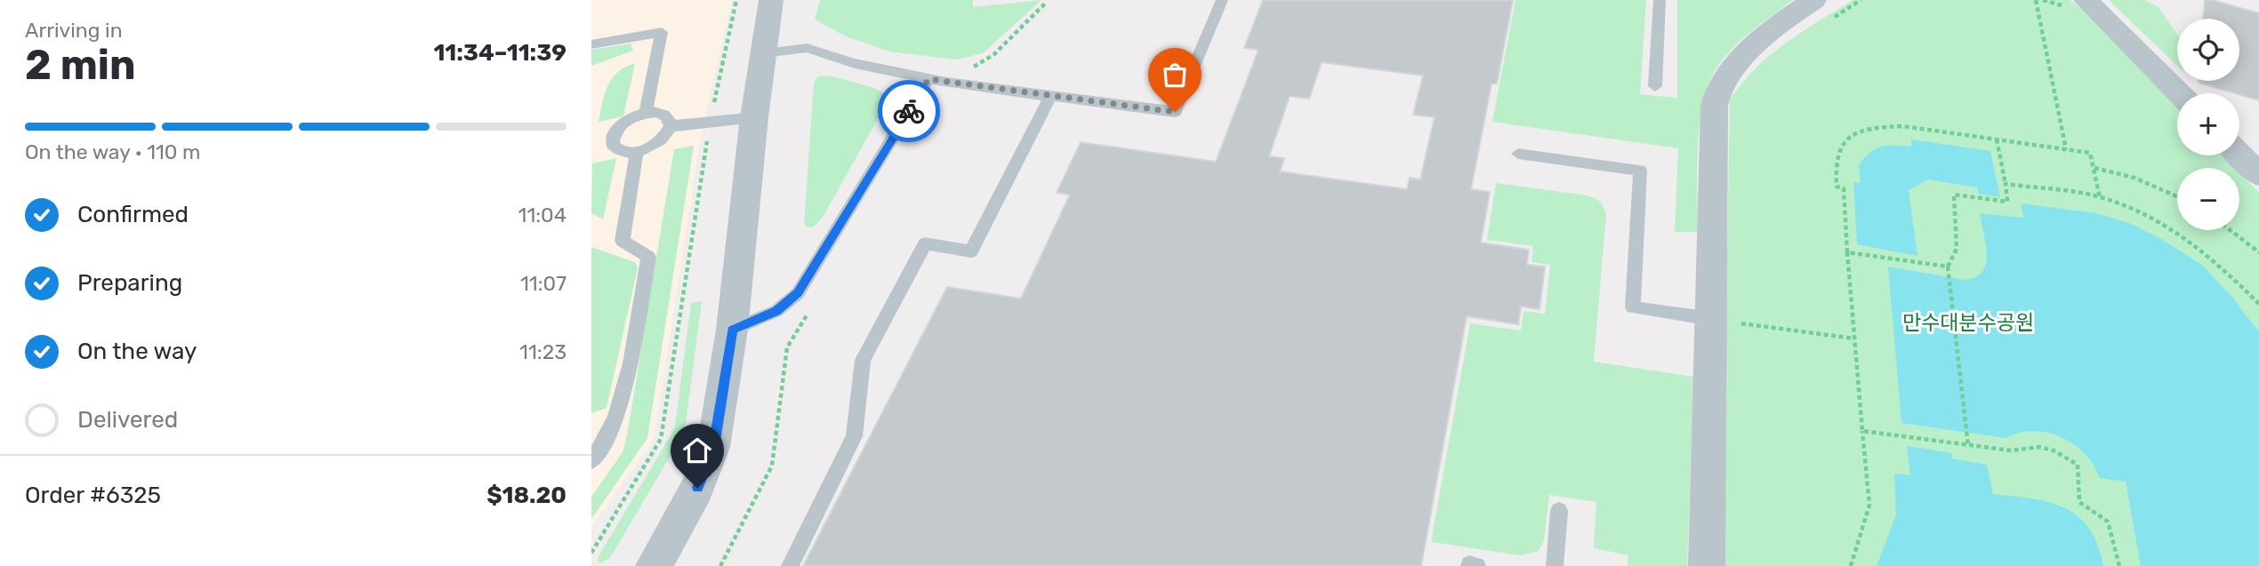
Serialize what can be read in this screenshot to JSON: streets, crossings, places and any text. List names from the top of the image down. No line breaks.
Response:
{"parks":["만수대분수공원"],"page":{"heading":["2 min","Arriving in","11:34–11:39"],"panel":["Order #6325","$18.20"],"map_buttons":["+","−"],"bar":"On the way · 110 m","list":[["Confirmed","11:04"],["Preparing","11:07"],["On the way","11:23"],"Delivered"]}}
